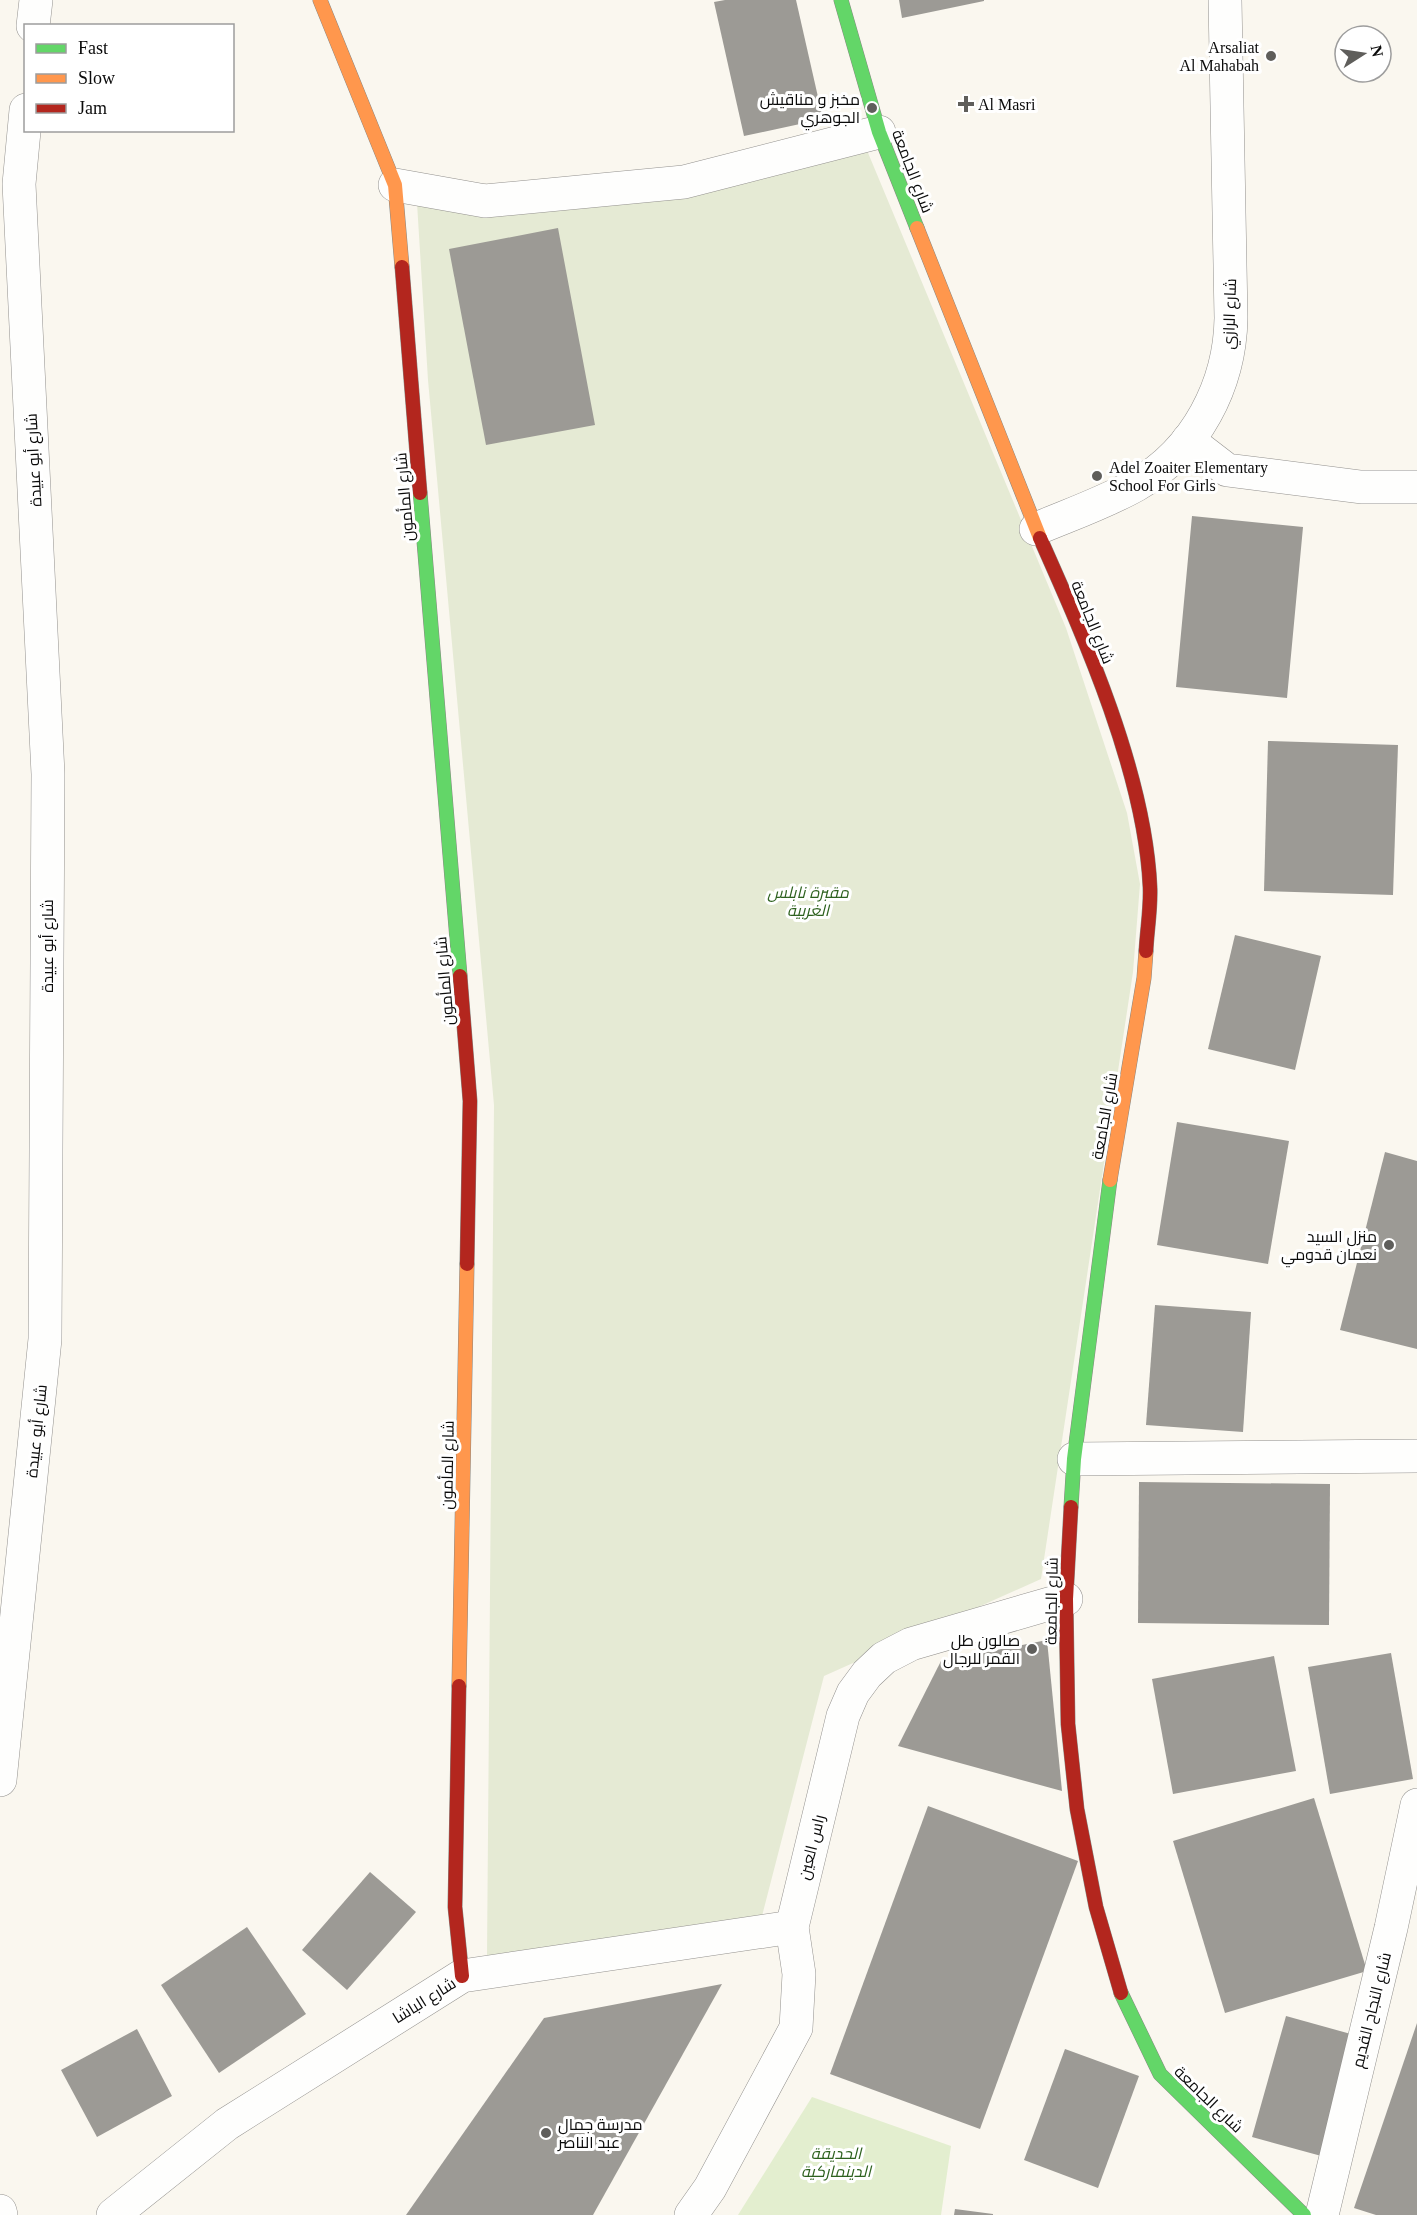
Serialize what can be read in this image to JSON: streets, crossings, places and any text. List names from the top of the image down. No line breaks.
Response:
{"streets":{"street":["شارع الجامعة","شارع الرازي","شارع أبو عبيدة","شارع المأمون","راس العين","شارع الباشا","شارع النجاح القديم"]},"crossings":[["شارع الجامعة","شارع الرازي"],["شارع الجامعة","راس العين"],["شارع المأمون","شارع الباشا"],["راس العين","شارع الباشا"]],"parks":["مقبرة نابلس الغربية","الحديقة الدينماركية"],"places":{"other":["Arsaliat Al Mahabah","مخبز و مناقيش الجوهري","Adel Zoaiter Elementary School For Girls","منزل السيد نعمان قدومي","صالون طل القمر للرجال","مدرسة جمال عبد الناصر"],"health":["Al Masri"]},"legend":["Fast","Slow","Jam"],"north":"right"}
